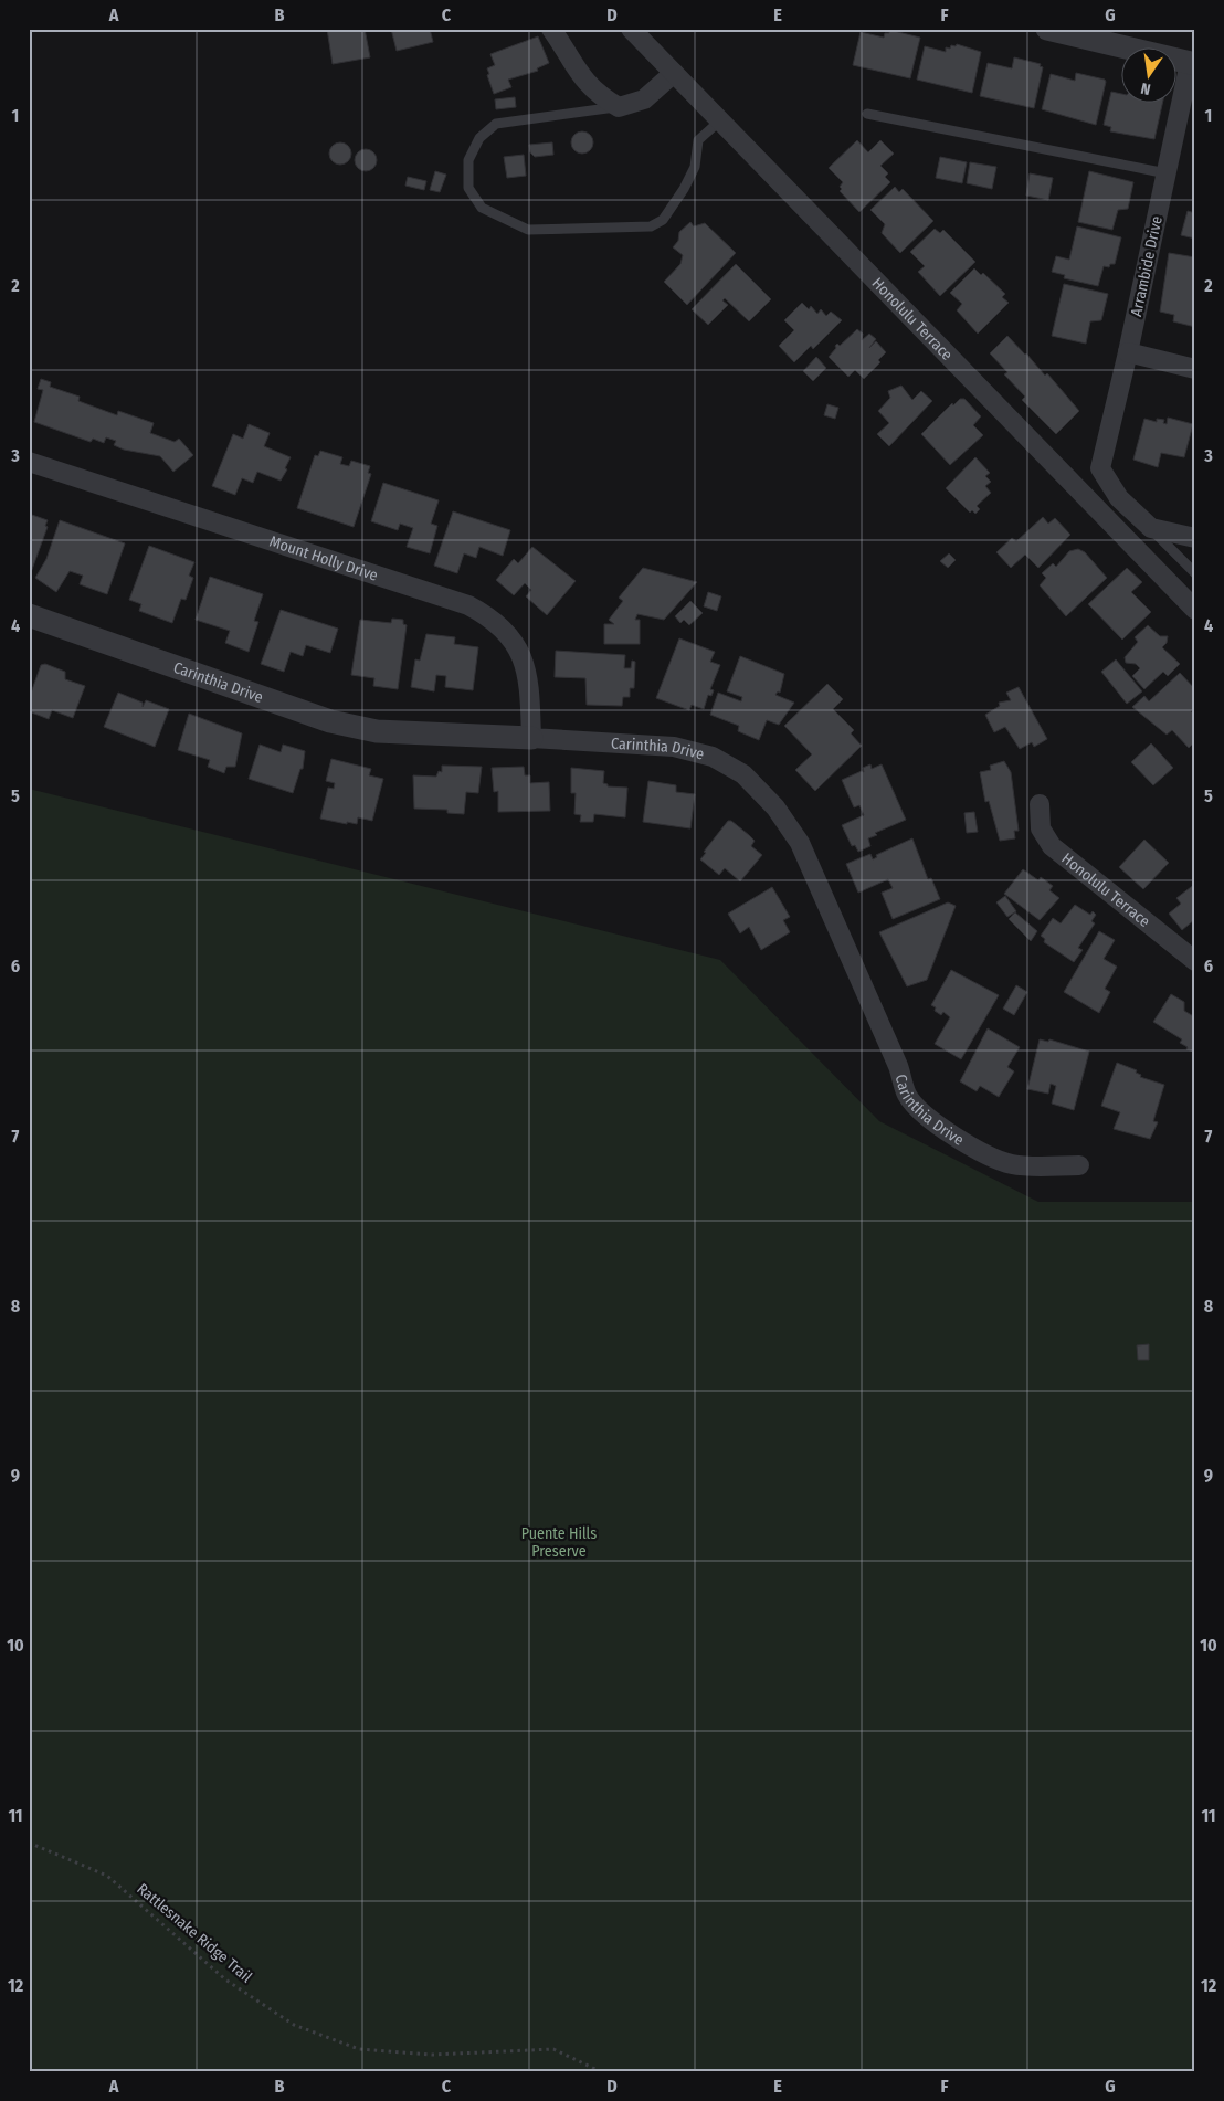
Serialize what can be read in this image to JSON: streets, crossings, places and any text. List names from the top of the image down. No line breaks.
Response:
{"streets":{"street":["Arrambide Drive","Honolulu Terrace","Mount Holly Drive","Carinthia Drive"],"path":["Rattlesnake Ridge Trail"]},"crossings":[["Mount Holly Drive","Carinthia Drive"]],"parks":["Puente Hills Preserve"],"north":"bottom","grid":{"columns":["A","B","C","D","E","F","G"],"rows":["1","2","3","4","5","6","7","8","9","10","11","12"]}}
